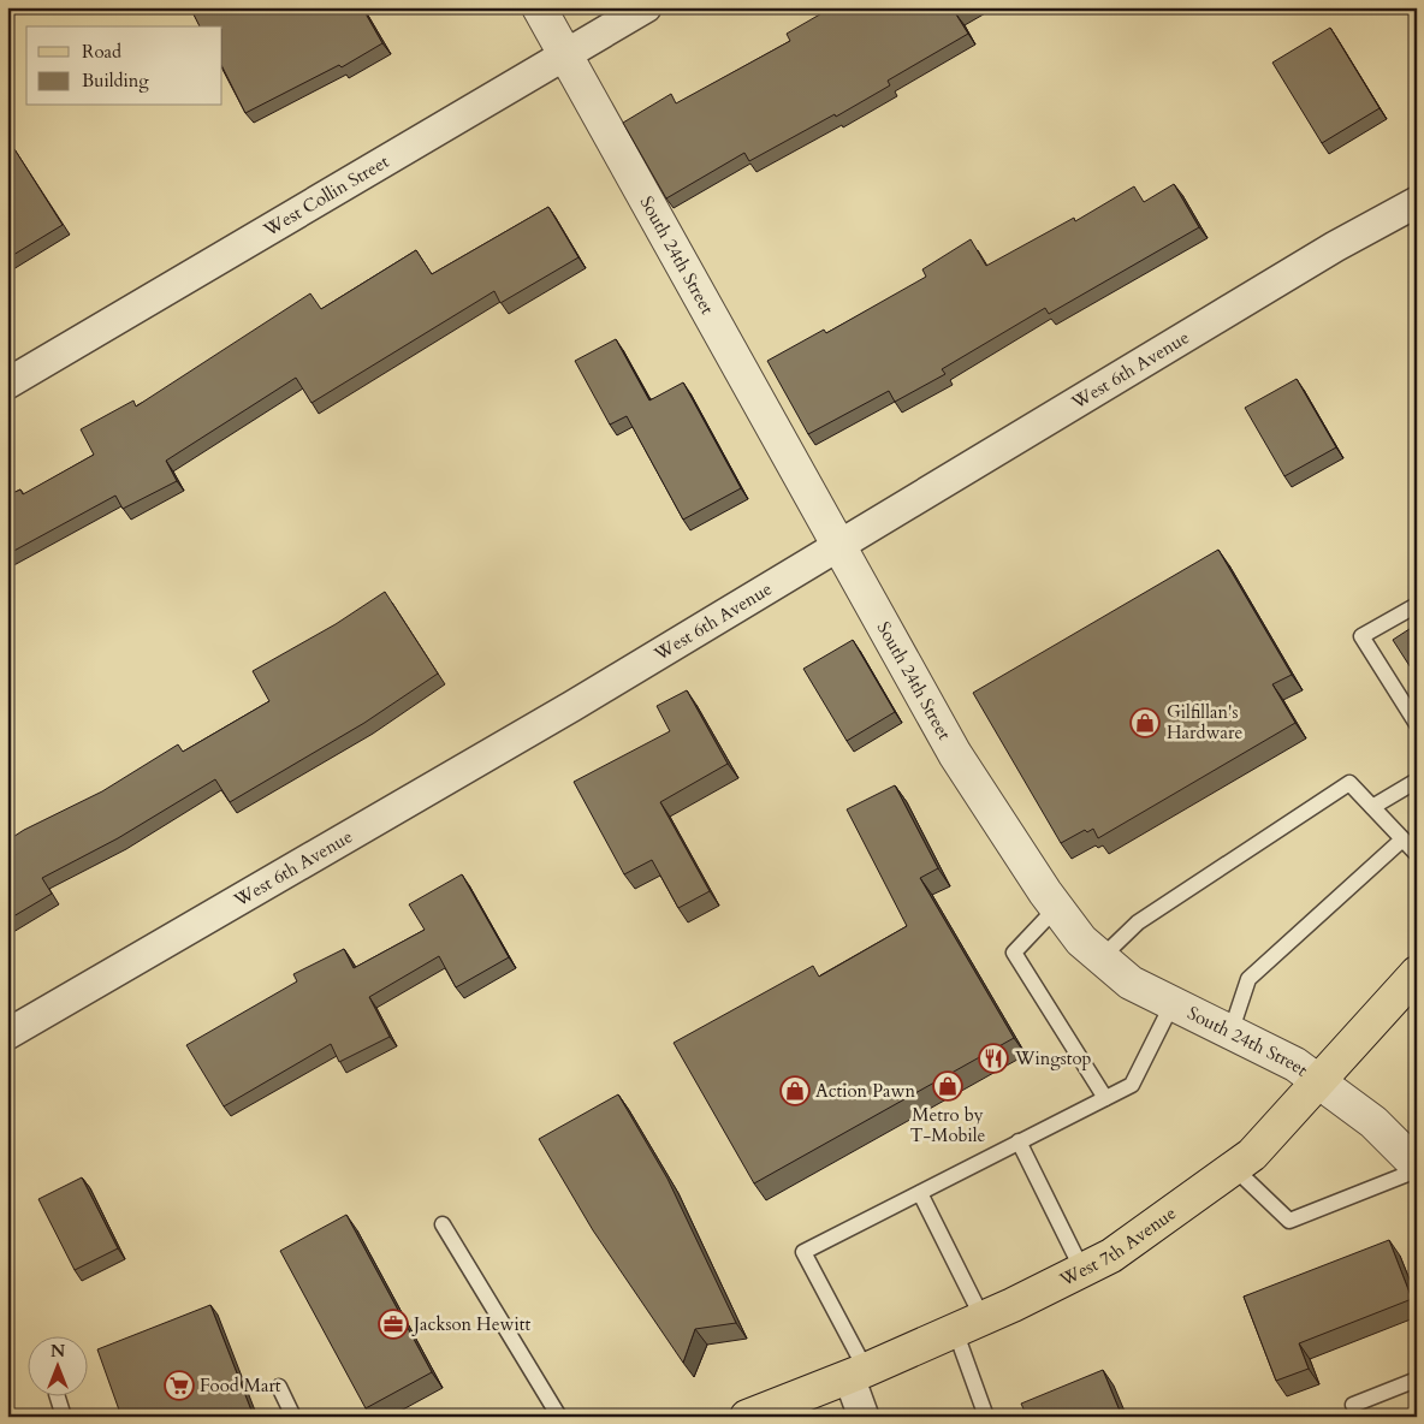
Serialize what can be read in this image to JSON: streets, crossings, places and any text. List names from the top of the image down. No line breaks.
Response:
{"streets":{"main road":["West 7th Avenue"],"street":["West Collin Street","South 24th Street","West 6th Avenue"]},"crossings":[["West Collin Street","South 24th Street"],["South 24th Street","West 6th Avenue"],["South 24th Street","West 7th Avenue"]],"places":{"shop":["Gilfillan's Hardware","Metro by T-Mobile","Action Pawn"],"restaurant":["Wingstop"],"office":["Jackson Hewitt"],"supermarket":["Food Mart"]},"legend":["Road","Building"],"north":"top"}
